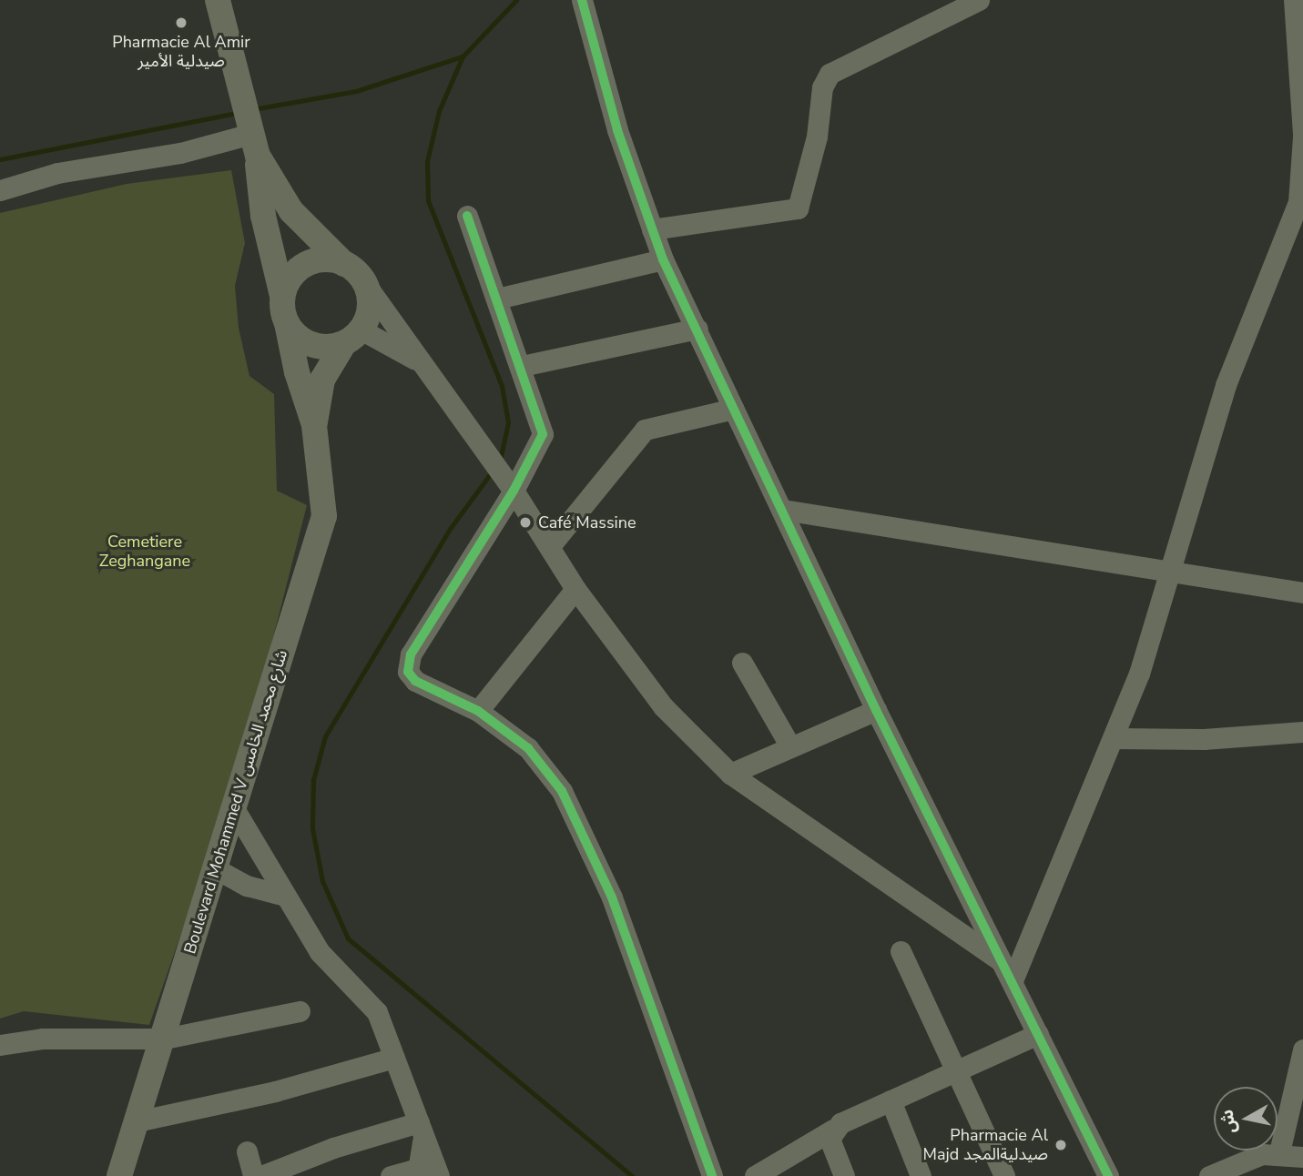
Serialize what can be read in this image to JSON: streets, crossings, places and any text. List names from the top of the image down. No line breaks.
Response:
{"streets":{"main road":["Boulevard Mohammed V شارع محمد الخامس"]},"parks":["Cemetiere Zeghangane"],"places":["Pharmacie Al Amir صيدلية الأمير","Café Massine","Pharmacie Al Majd صيدليةالمجد"],"north":"left"}
